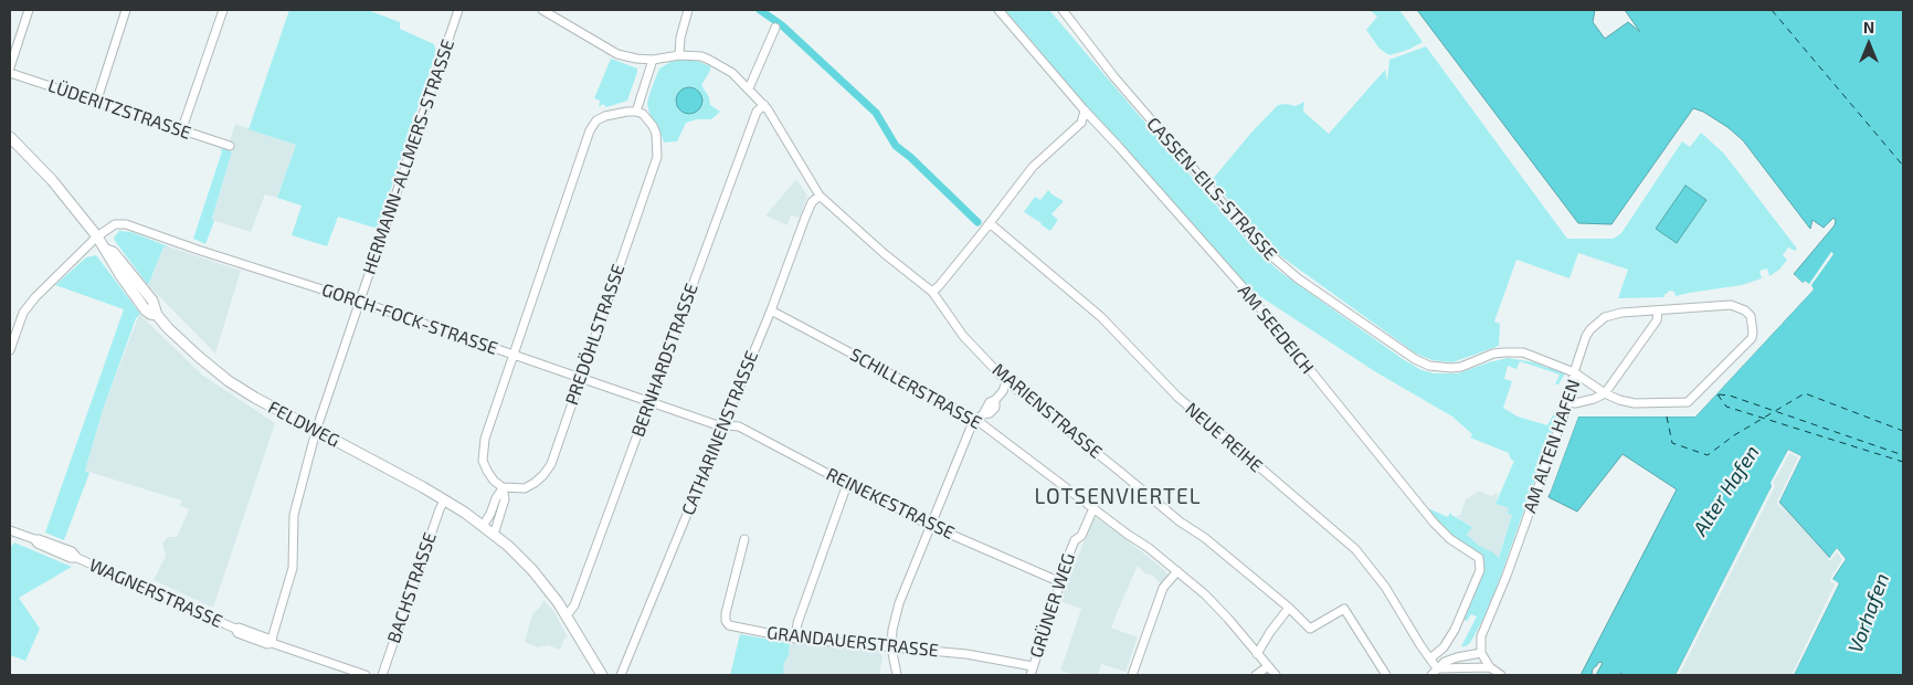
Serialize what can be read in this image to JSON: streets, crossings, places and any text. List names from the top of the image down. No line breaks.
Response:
{"streets":{"street":["LÜDERITZSTRASSE","HERMANN-ALLMERS-STRASSE","CASSEN-EILS-STRASSE","GORCH-FOCK-STRASSE","AM SEEDEICH","PREDÖHLSTRASSE","BERNHARDSTRASSE","SCHILLERSTRASSE","MARIENSTRASSE","FELDWEG","CATHARINENSTRASSE","NEUE REIHE","AM ALTEN HAFEN","REINEKESTRASSE","BACHSTRASSE","WAGNERSTRASSE","GRÜNER WEG","GRANDAUERSTRASSE"]},"crossings":[["HERMANN-ALLMERS-STRASSE","GORCH-FOCK-STRASSE"],["HERMANN-ALLMERS-STRASSE","FELDWEG"],["HERMANN-ALLMERS-STRASSE","WAGNERSTRASSE"],["CASSEN-EILS-STRASSE","AM ALTEN HAFEN"],["GORCH-FOCK-STRASSE","PREDÖHLSTRASSE"],["GORCH-FOCK-STRASSE","BERNHARDSTRASSE"],["GORCH-FOCK-STRASSE","FELDWEG"],["GORCH-FOCK-STRASSE","CATHARINENSTRASSE"],["GORCH-FOCK-STRASSE","REINEKESTRASSE"],["AM SEEDEICH","NEUE REIHE"],["BERNHARDSTRASSE","MARIENSTRASSE"],["BERNHARDSTRASSE","FELDWEG"],["SCHILLERSTRASSE","CATHARINENSTRASSE"],["SCHILLERSTRASSE","GRÜNER WEG"],["MARIENSTRASSE","CATHARINENSTRASSE"],["FELDWEG","BACHSTRASSE"],["CATHARINENSTRASSE","REINEKESTRASSE"],["REINEKESTRASSE","GRÜNER WEG"],["GRÜNER WEG","GRANDAUERSTRASSE"]],"districts":["LOTSENVIERTEL"],"water":["Alter Hafen","Vorhafen"],"north":"top"}
